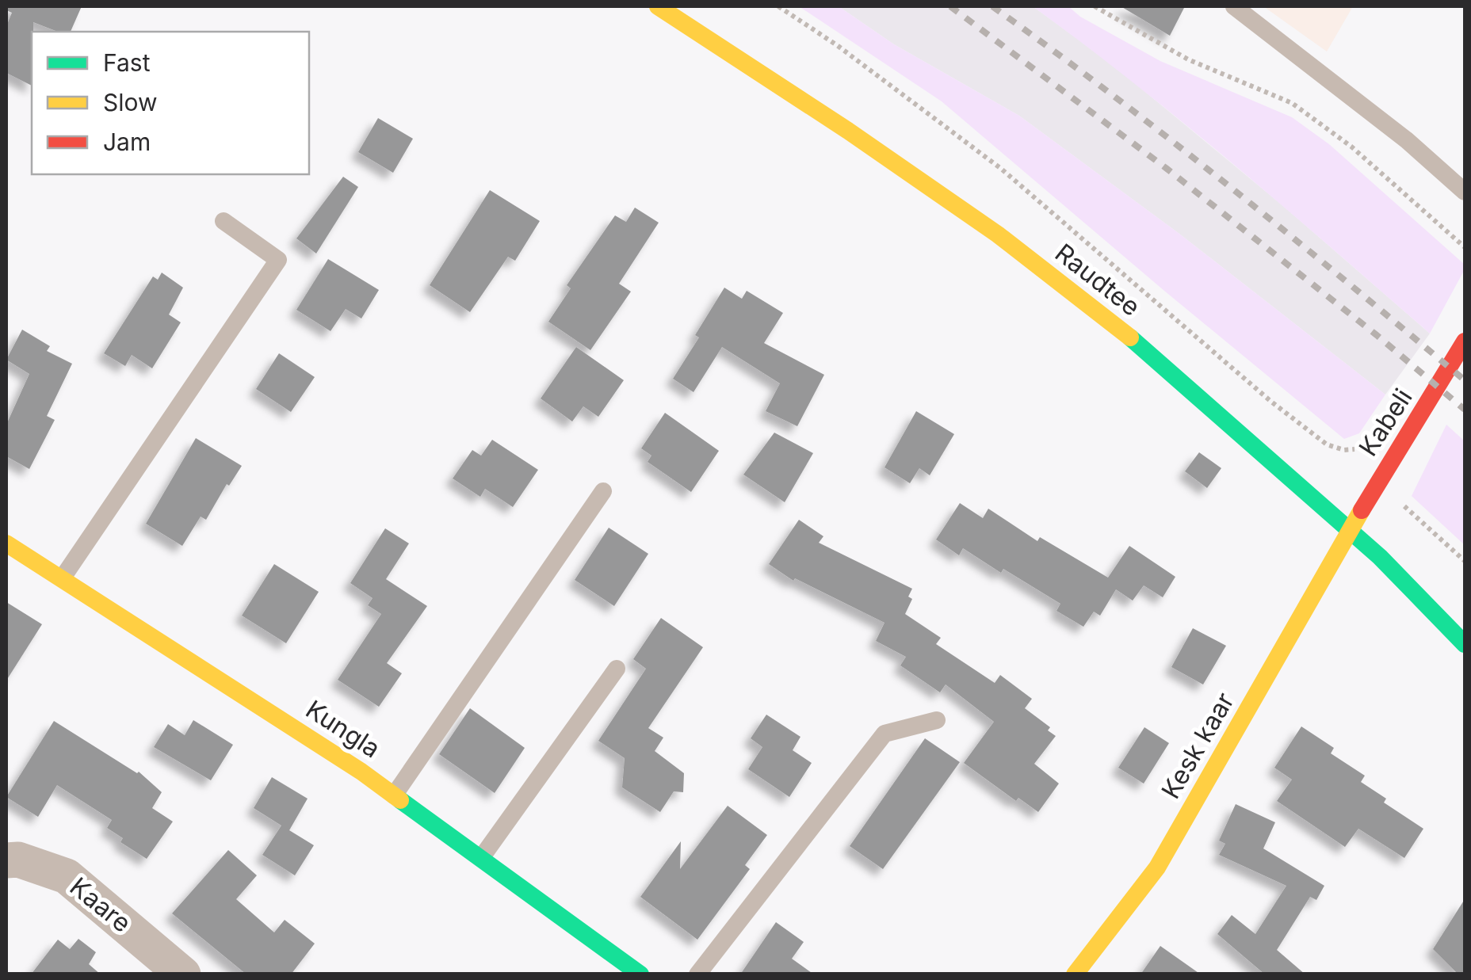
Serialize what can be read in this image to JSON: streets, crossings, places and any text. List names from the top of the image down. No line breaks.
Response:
{"streets":{"street":["Raudtee","Kabeli","Kungla","Kesk kaar","Kaare"]},"crossings":[["Raudtee","Kabeli"],["Raudtee","Kesk kaar"],["Kabeli","Kesk kaar"]],"legend":["Fast","Slow","Jam"]}
